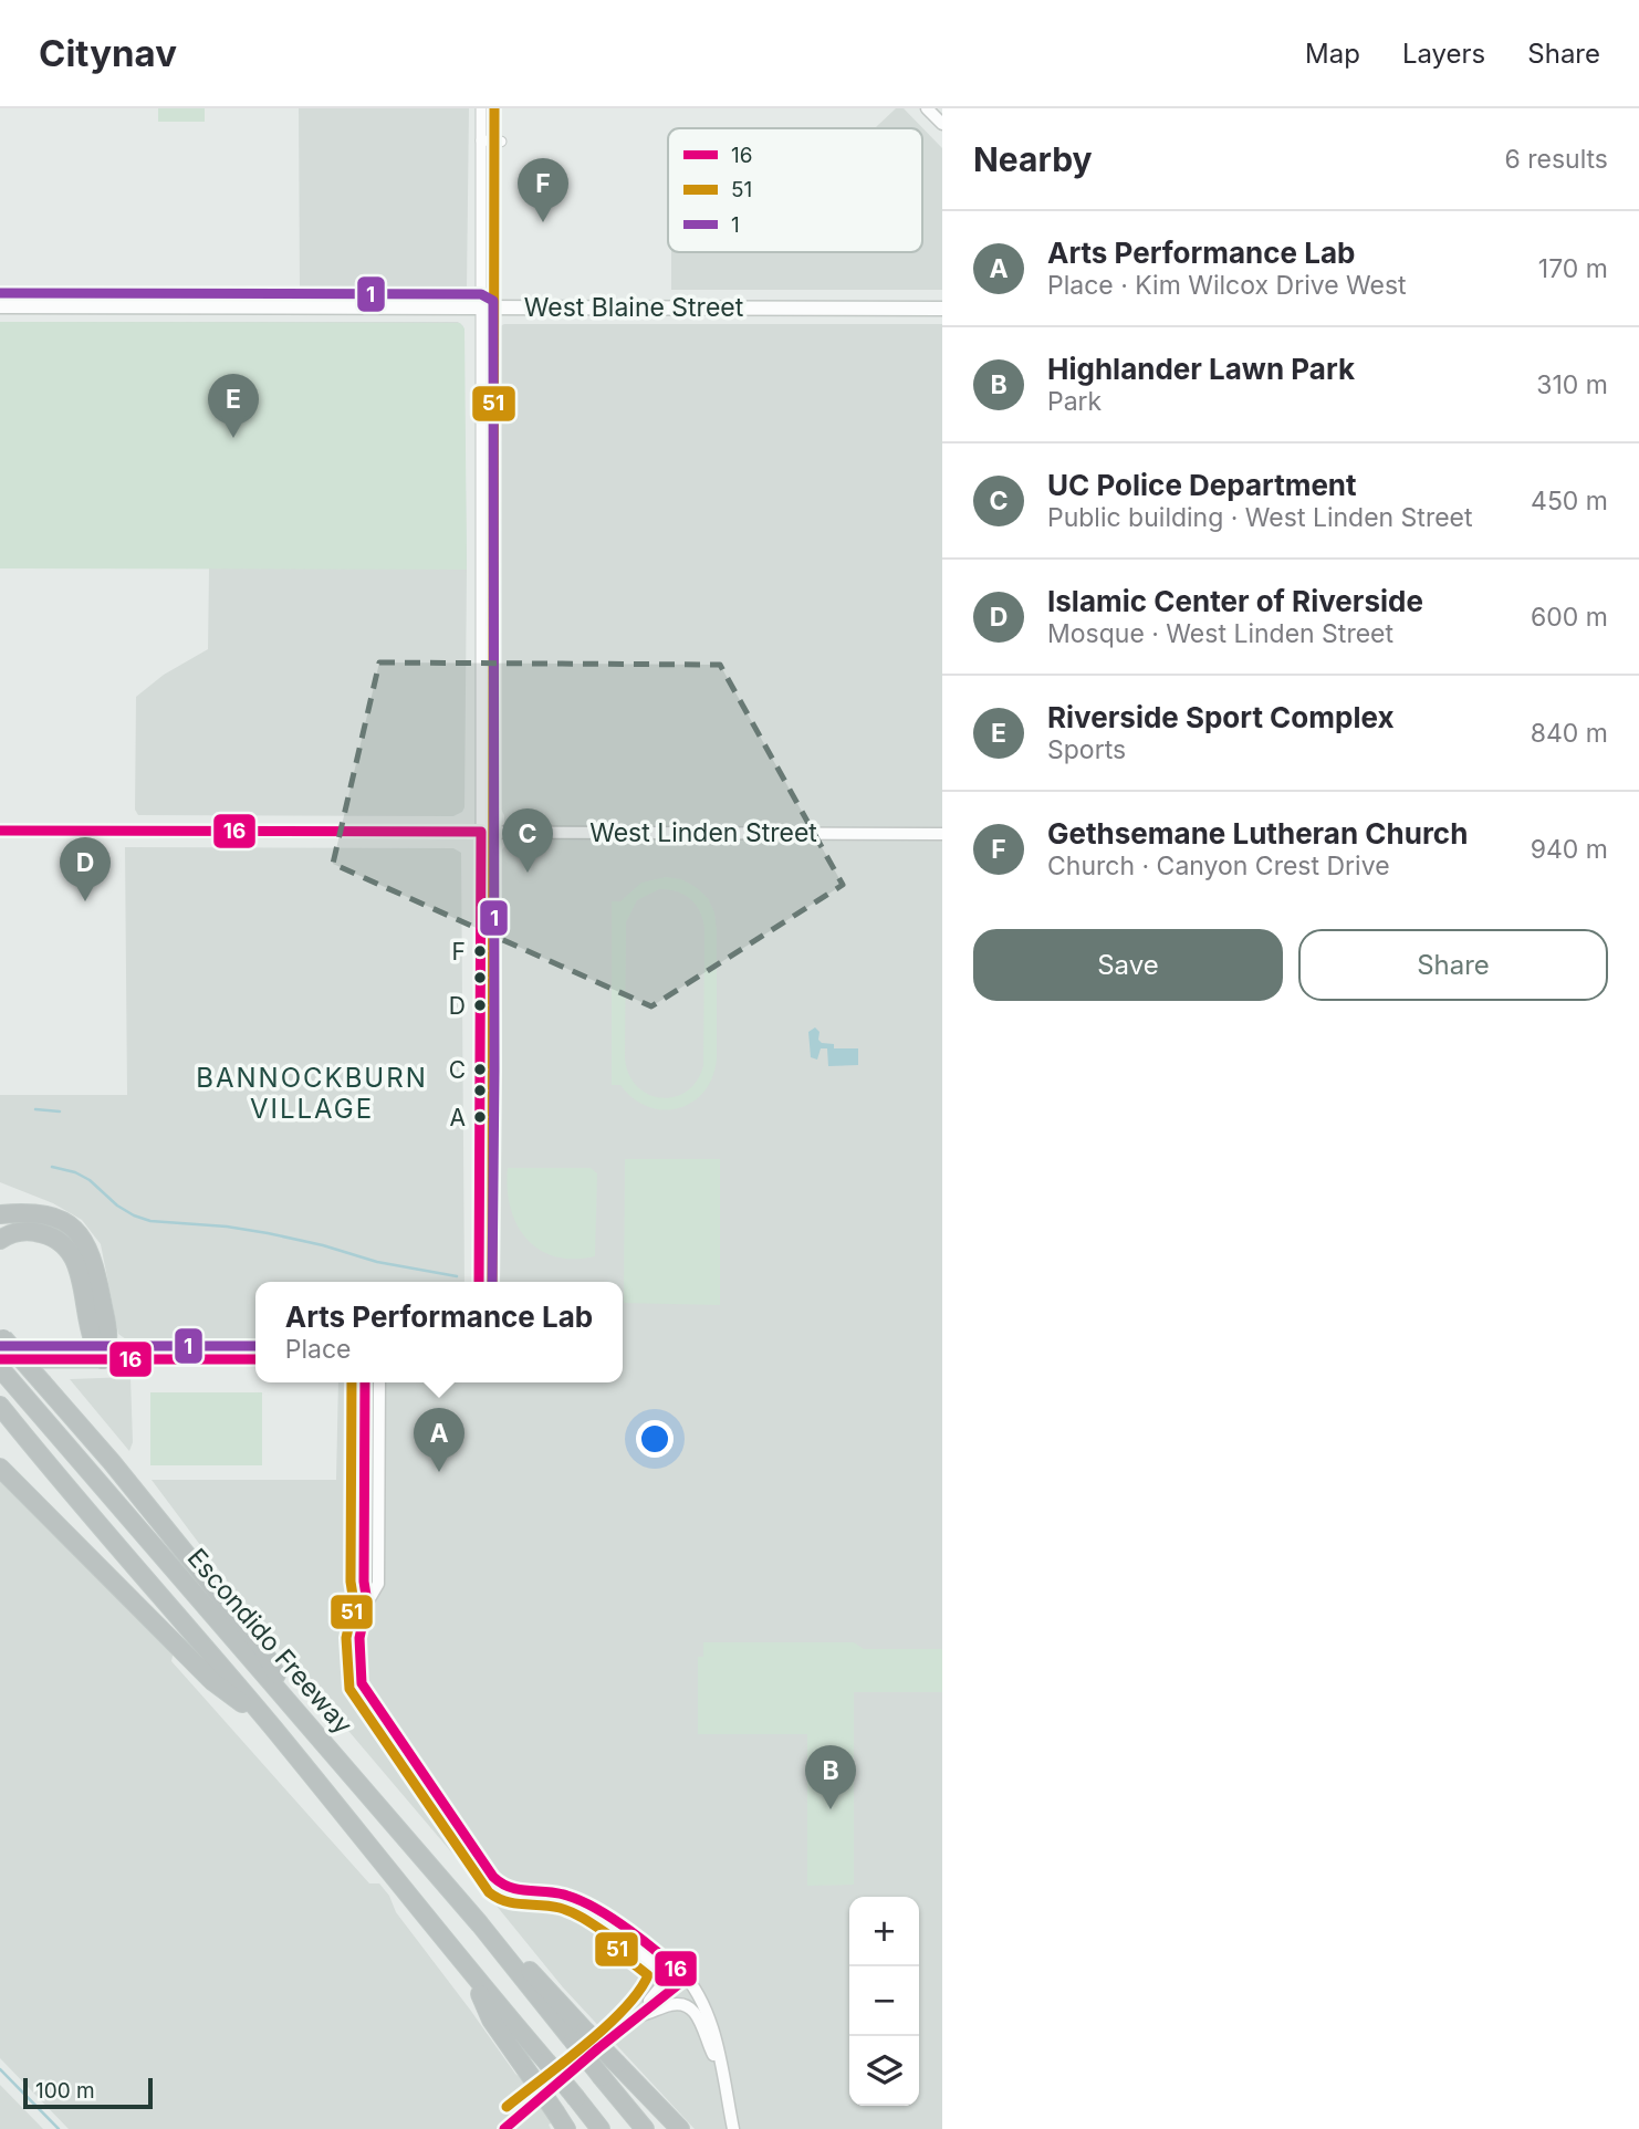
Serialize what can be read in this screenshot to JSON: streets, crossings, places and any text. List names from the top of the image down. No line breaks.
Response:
{"streets":{"highway":["Escondido Freeway"],"main road":["West Blaine Street"],"street":["West Linden Street"]},"districts":["BANNOCKBURN VILLAGE"],"places":["F","D","C","A"],"lines":["transit line 51","transit line 1","transit line 16"],"legend":["16","51","1"],"scale_bar":"100 m","page":{"header":"Citynav","nav":["Map","Layers","Share"],"heading":["Nearby","6 results"],"pins":["F","E","C","D","A","B"],"list":[{"mark":"A","name":"Arts Performance Lab","note":"Place · Kim Wilcox Drive West","value":"170 m"},{"mark":"B","name":"Highlander Lawn Park","note":"Park","value":"310 m"},{"mark":"C","name":"UC Police Department","note":"Public building · West Linden Street","value":"450 m"},{"mark":"D","name":"Islamic Center of Riverside","note":"Mosque · West Linden Street","value":"600 m"},{"mark":"E","name":"Riverside Sport Complex","note":"Sports","value":"840 m"},{"mark":"F","name":"Gethsemane Lutheran Church","note":"Church · Canyon Crest Drive","value":"940 m"}],"buttons":["Save","Share"],"popup":["Arts Performance Lab","Place"],"map_buttons":["+","−"],"scale":"100 m"}}
